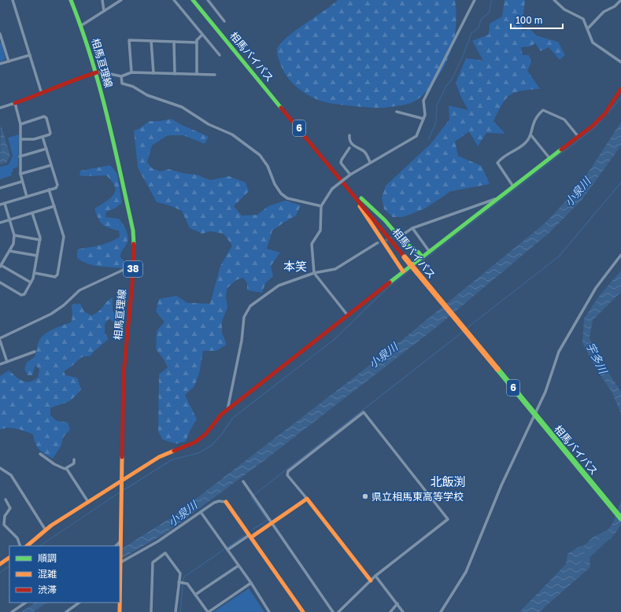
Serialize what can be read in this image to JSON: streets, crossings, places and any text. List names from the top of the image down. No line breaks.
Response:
{"streets":{"main road":["相馬バイパス","相馬亘理線","6","38"]},"districts":["本笑","北飯渕"],"water":["小泉川","宇多川"],"places":["県立相馬東高等学校"],"legend":["順調","混雑","渋滞"],"scale_bar":"100 m"}
